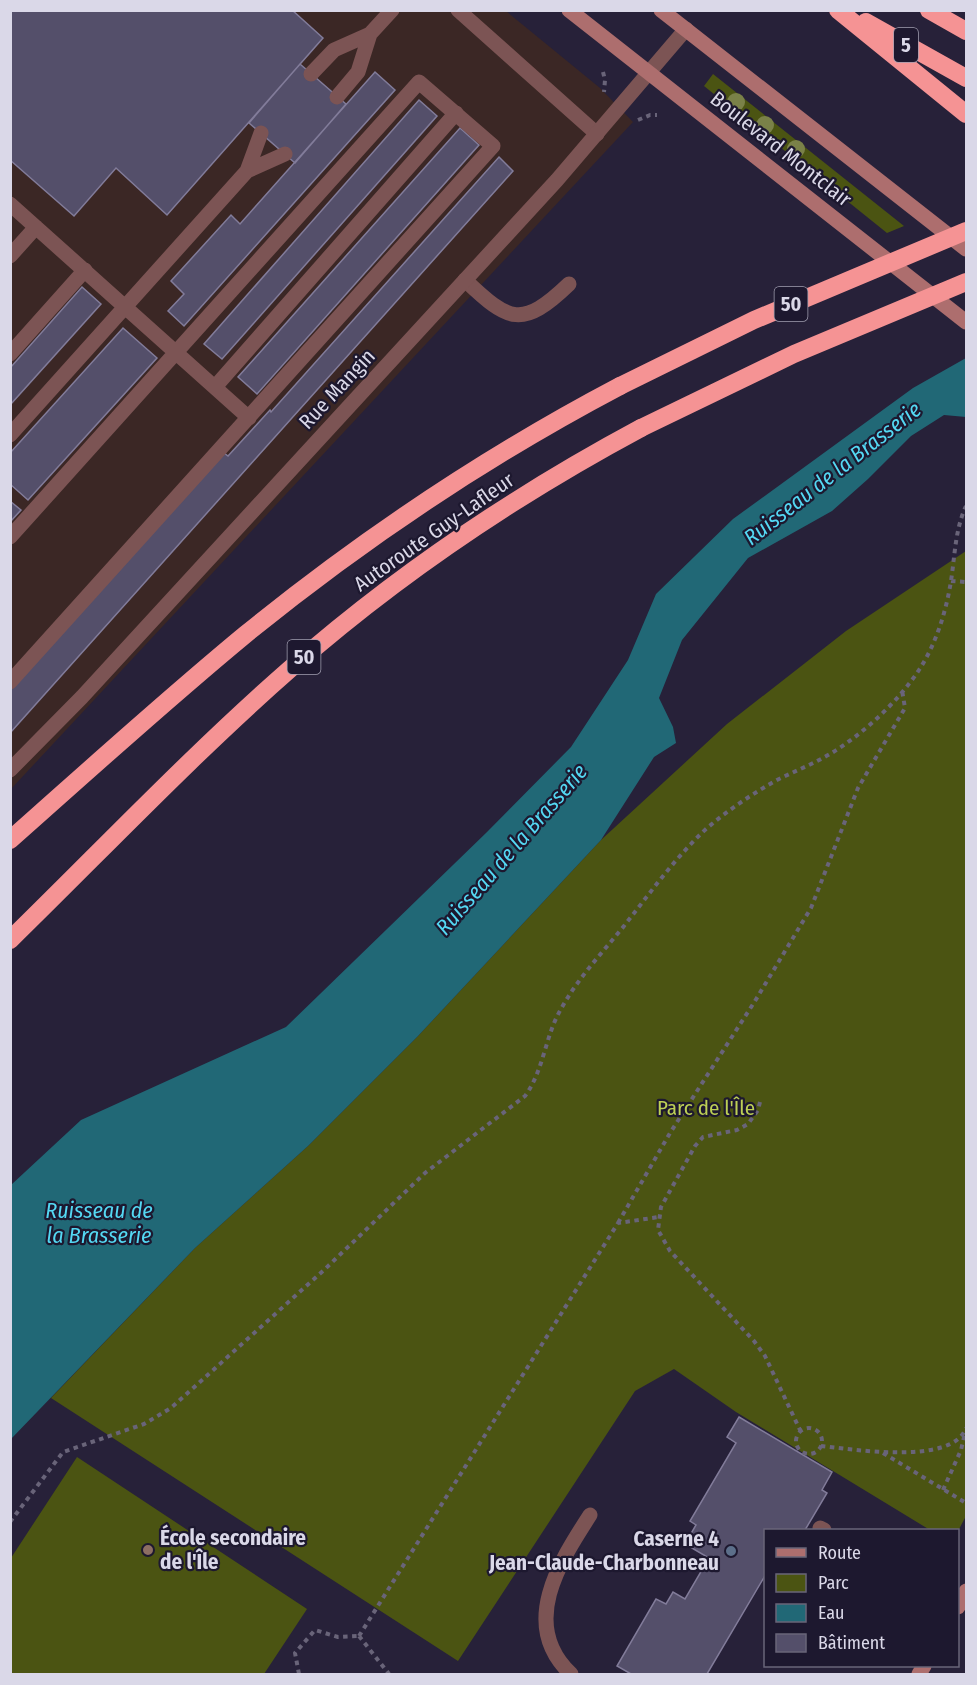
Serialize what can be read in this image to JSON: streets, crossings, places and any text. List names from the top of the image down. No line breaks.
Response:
{"streets":{"highway":["5","50","Autoroute Guy-Lafleur"],"main road":["Boulevard Montclair"],"street":["Rue Mangin"]},"crossings":[["Boulevard Montclair","Rue Mangin"]],"water":["Ruisseau de la Brasserie"],"parks":["Parc de l'Île"],"places":["École secondaire de l'Île","Caserne 4 Jean-Claude-Charbonneau"],"legend":["Route","Parc","Eau","Bâtiment"]}
